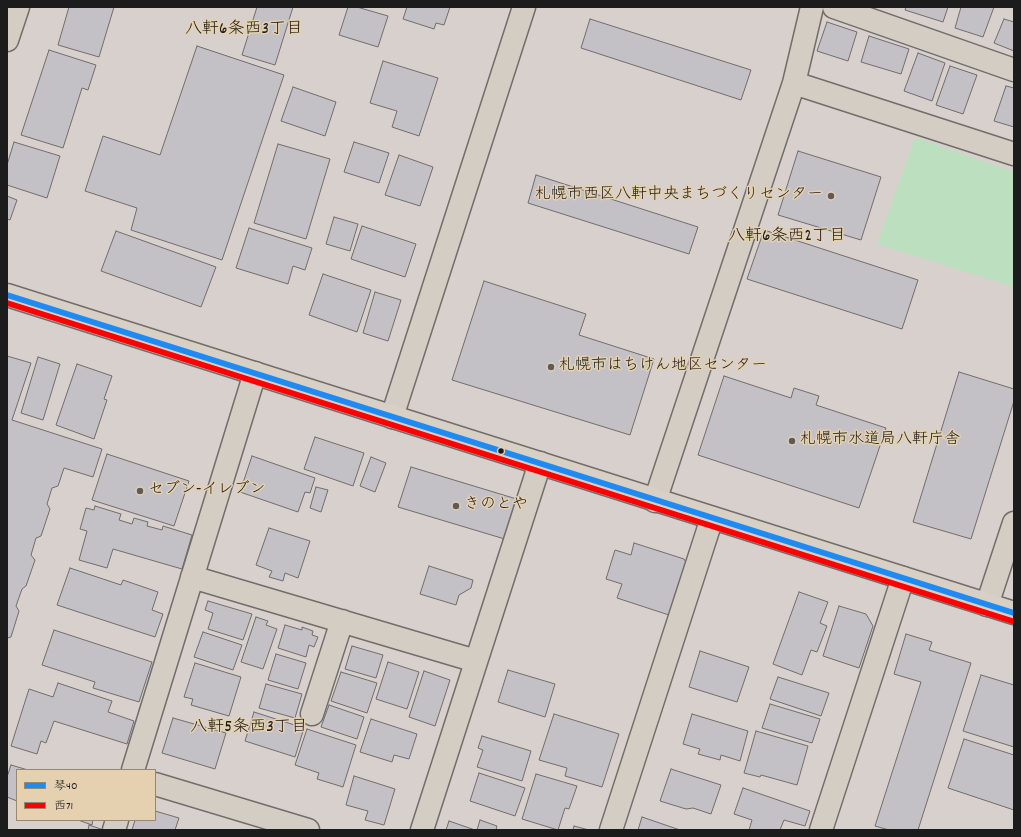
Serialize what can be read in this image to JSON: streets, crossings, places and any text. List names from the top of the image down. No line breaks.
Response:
{"districts":["八軒6条西3丁目","八軒6条西2丁目","八軒5条西3丁目"],"places":["札幌市西区八軒中央まちづくりセンター","札幌市はちけん地区センター","札幌市水道局八軒庁舎","セブン-イレブン","きのとや"],"lines":["transit line 琴40","transit line 西71"],"legend":["琴40","西71"]}
